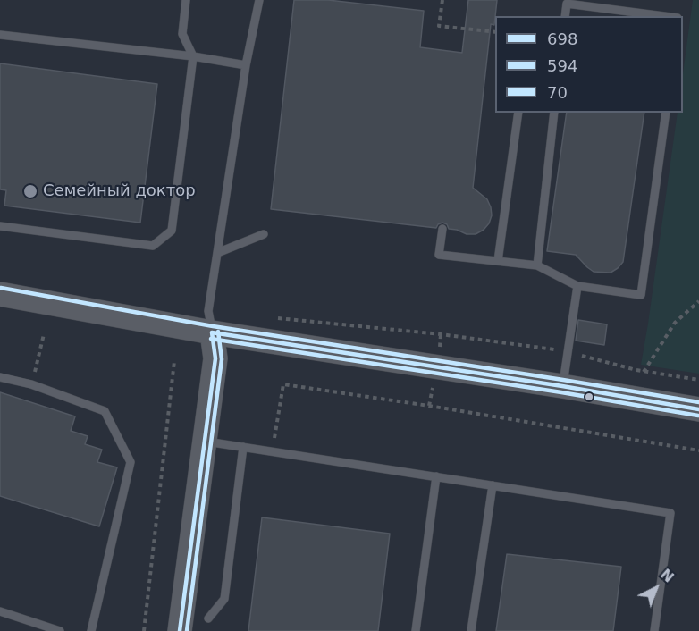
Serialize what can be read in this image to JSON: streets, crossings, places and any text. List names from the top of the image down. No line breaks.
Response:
{"places":["Семейный доктор"],"lines":["transit line 70","transit line 594","transit line 698"],"legend":["698","594","70"],"north":"top right"}
